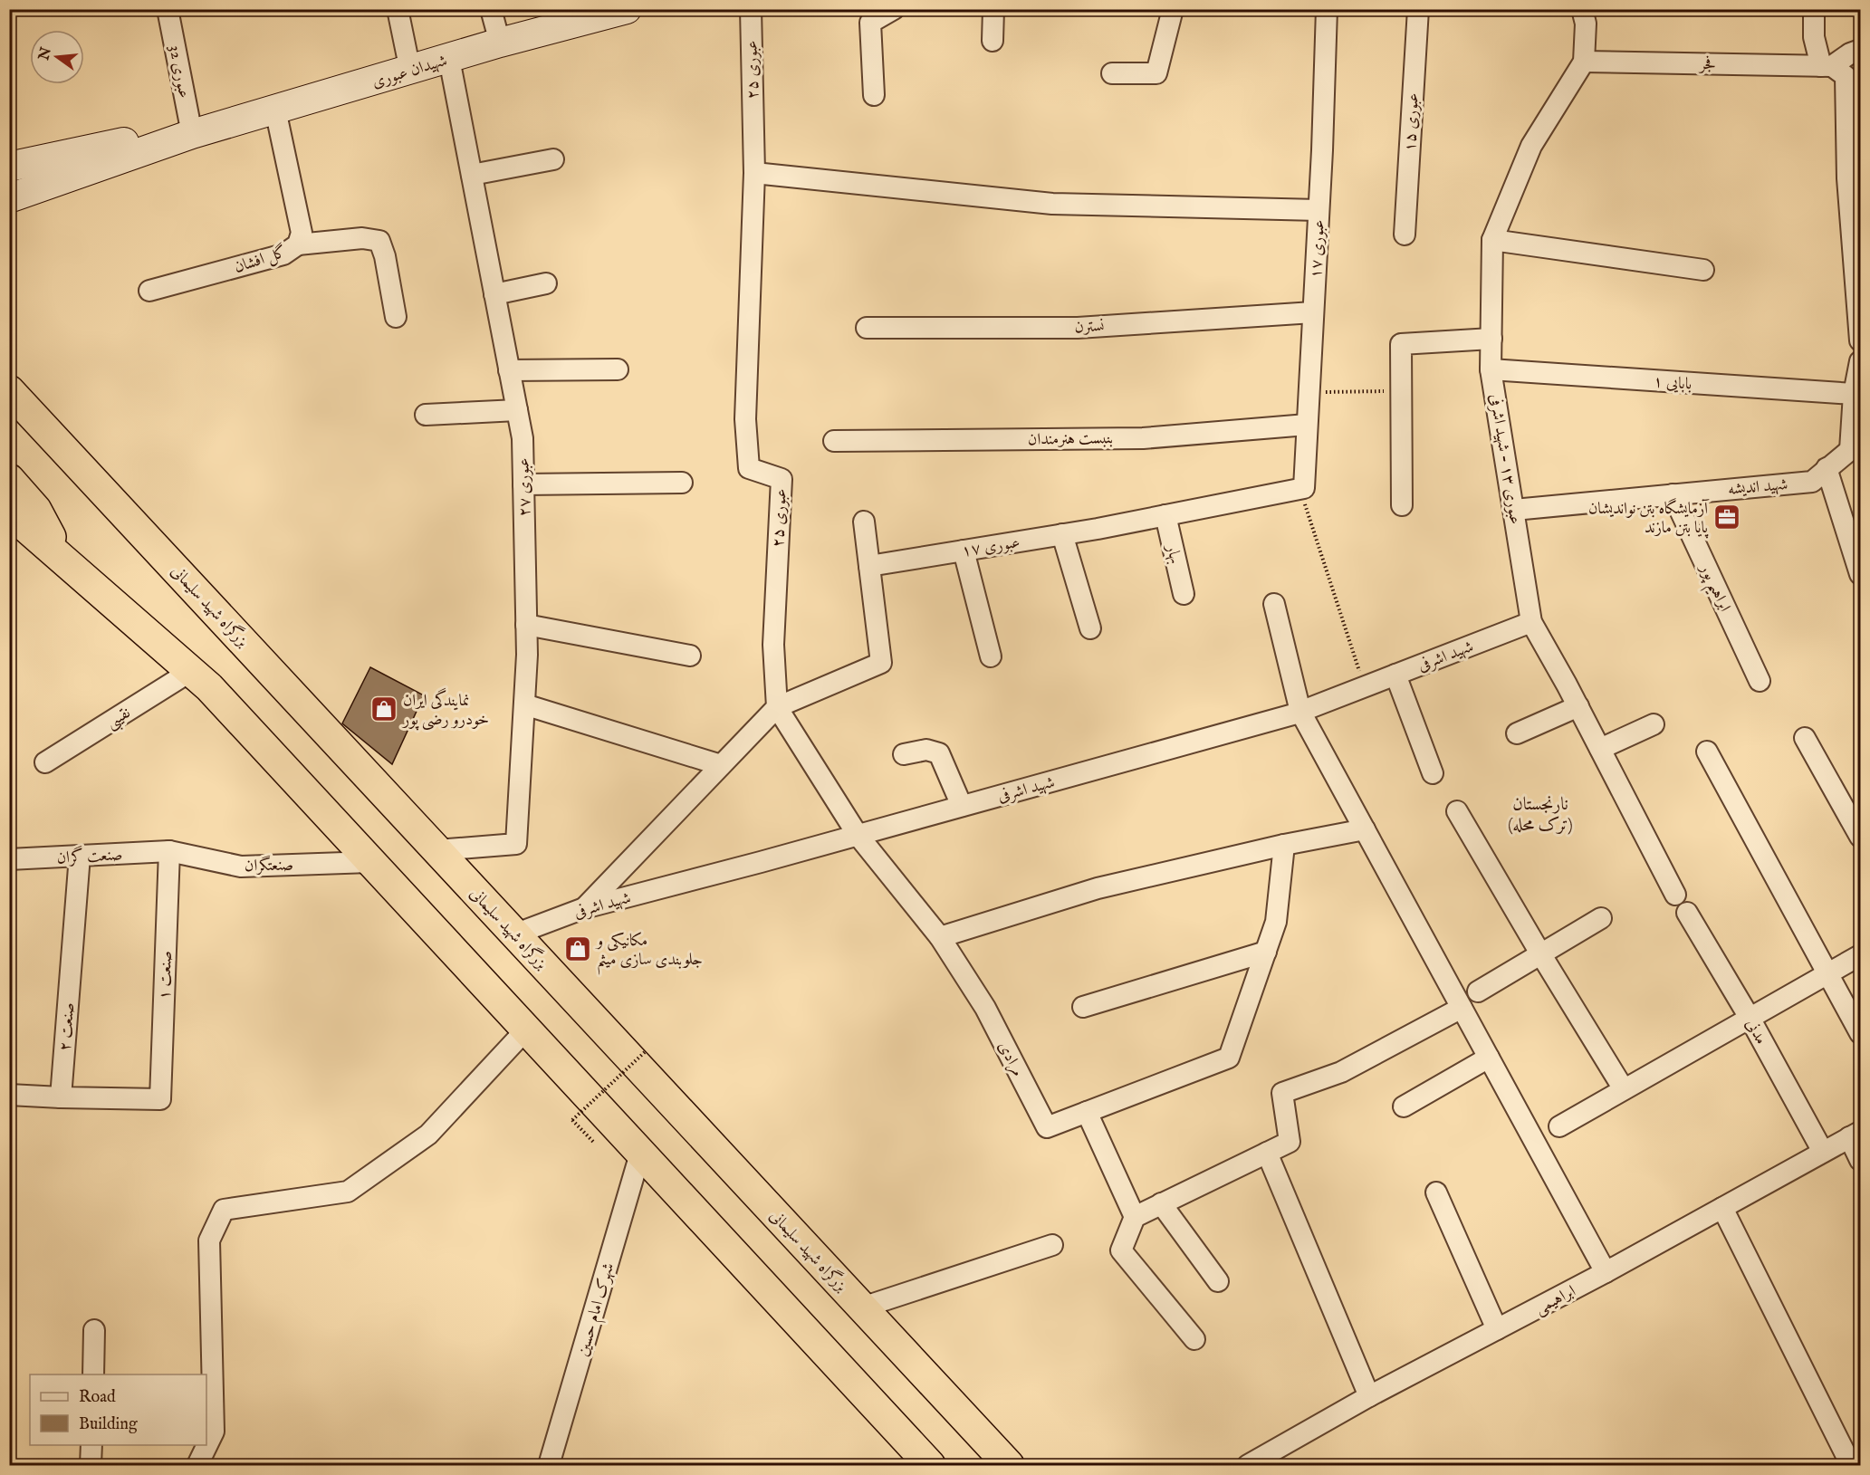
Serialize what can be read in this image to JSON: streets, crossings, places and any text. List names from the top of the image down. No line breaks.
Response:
{"streets":{"highway":["بزرگراه شهید سلیمانی"],"main road":["شهیدان عبوری"],"street":["فجر","عبوری ۲۵","عبوری 32","عبوری ۱۵","عبوری ۱۷","گل افشان","نسترن","بابایی ۱","بنبست هنرمندان","عبوری ۱۳ - شهید اشرفی","شهید اندیشه","عبوری ۲۷","بهار","ابراهیم پور","شهید اشرفی","نقیبی","صنعت گران","صنعتگران","صنعت ۱","صنعت ۲","مدنی","مرادی","ابراهیمی","شهرک امام حسین"]},"crossings":[["فجر","عبوری ۱۳ - شهید اشرفی"],["عبوری ۲۵","مرادی"],["شهیدان عبوری","عبوری 32"],["شهیدان عبوری","گل افشان"],["شهیدان عبوری","عبوری ۲۷"],["عبوری ۱۷","نسترن"],["عبوری ۱۷","بنبست هنرمندان"],["عبوری ۱۷","بهار"],["بابایی ۱","عبوری ۱۳ - شهید اشرفی"],["عبوری ۱۳ - شهید اشرفی","شهید اندیشه"],["عبوری ۱۳ - شهید اشرفی","شهید اشرفی"],["شهید اندیشه","ابراهیم پور"],["عبوری ۲۷","بزرگراه شهید سلیمانی"],["بزرگراه شهید سلیمانی","شهید اشرفی"],["شهید اشرفی","مرادی"],["صنعت گران","صنعتگران"],["صنعت گران","صنعت ۱"],["صنعت گران","صنعت ۲"],["صنعتگران","صنعت ۱"],["صنعت ۱","صنعت ۲"],["مدنی","ابراهیمی"]],"districts":["نارنجستان (ترک محله)"],"places":{"office":["آزمایشگاه بتن نواندیشان پایا بتن مازند"],"shop":["نمایندگی ایران خودرو رضی پور","مکانیکی و جلوبندی سازی میثم"]},"legend":["Road","Building"],"north":"left"}
